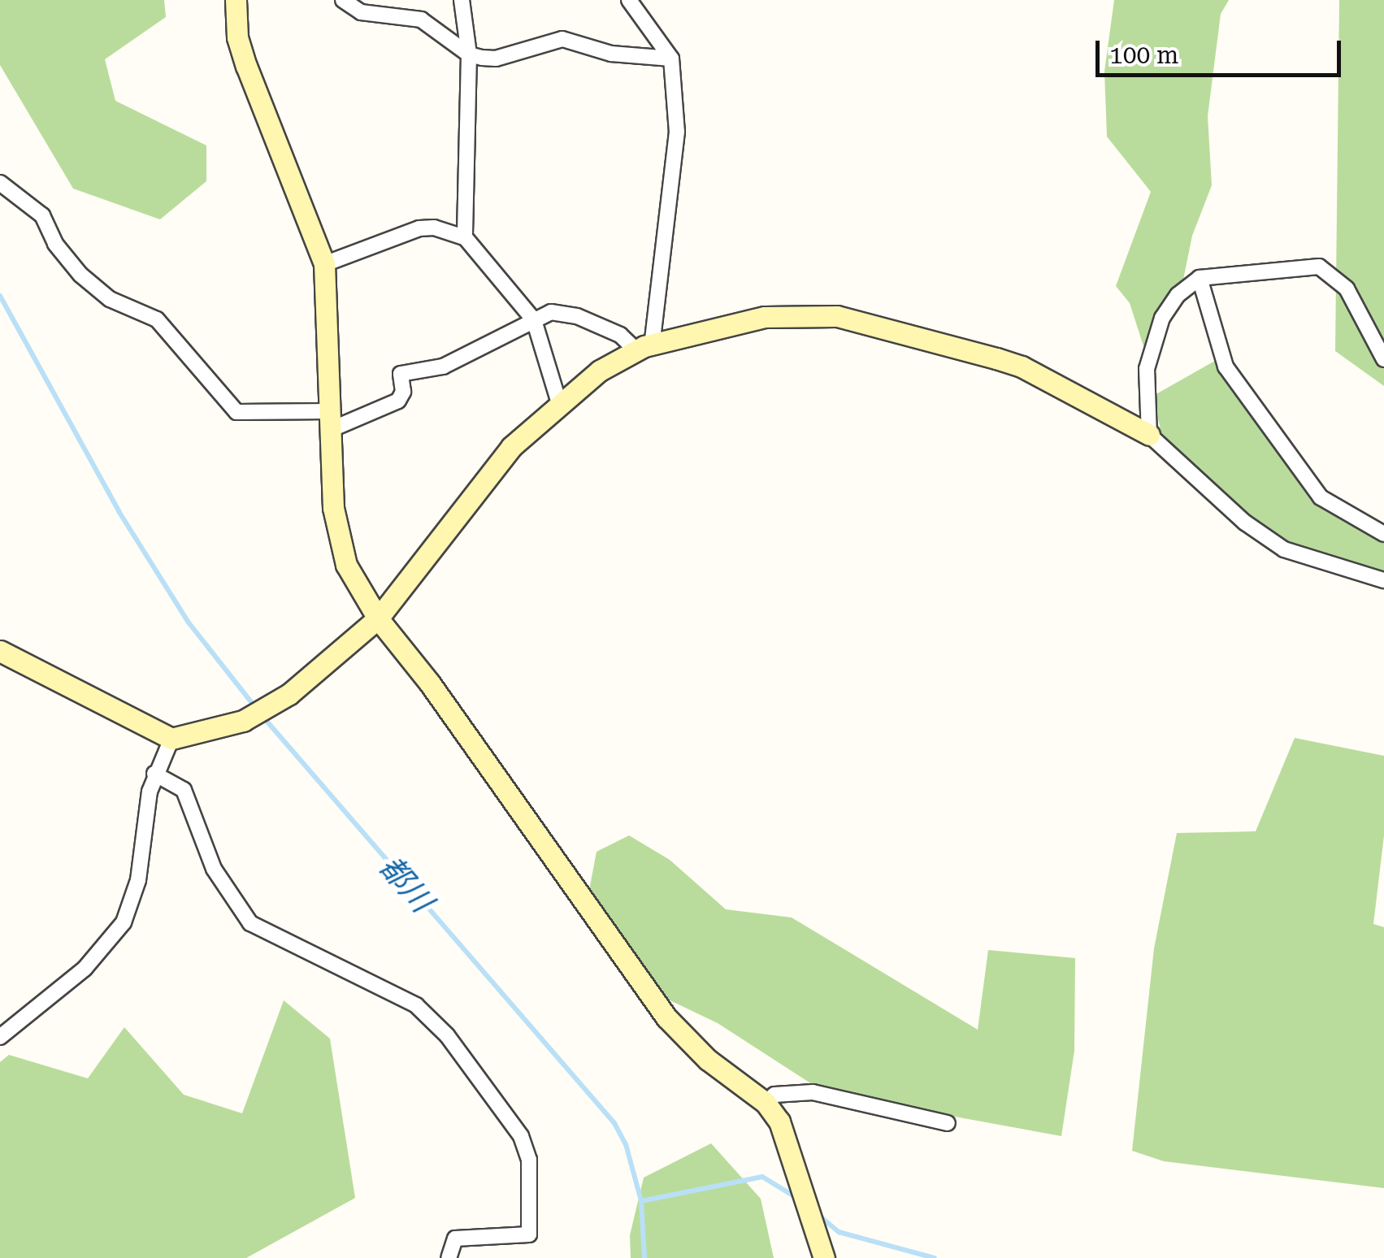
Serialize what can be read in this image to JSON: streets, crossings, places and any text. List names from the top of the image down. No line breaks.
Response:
{"water":["都川"],"scale_bar":"100 m"}
